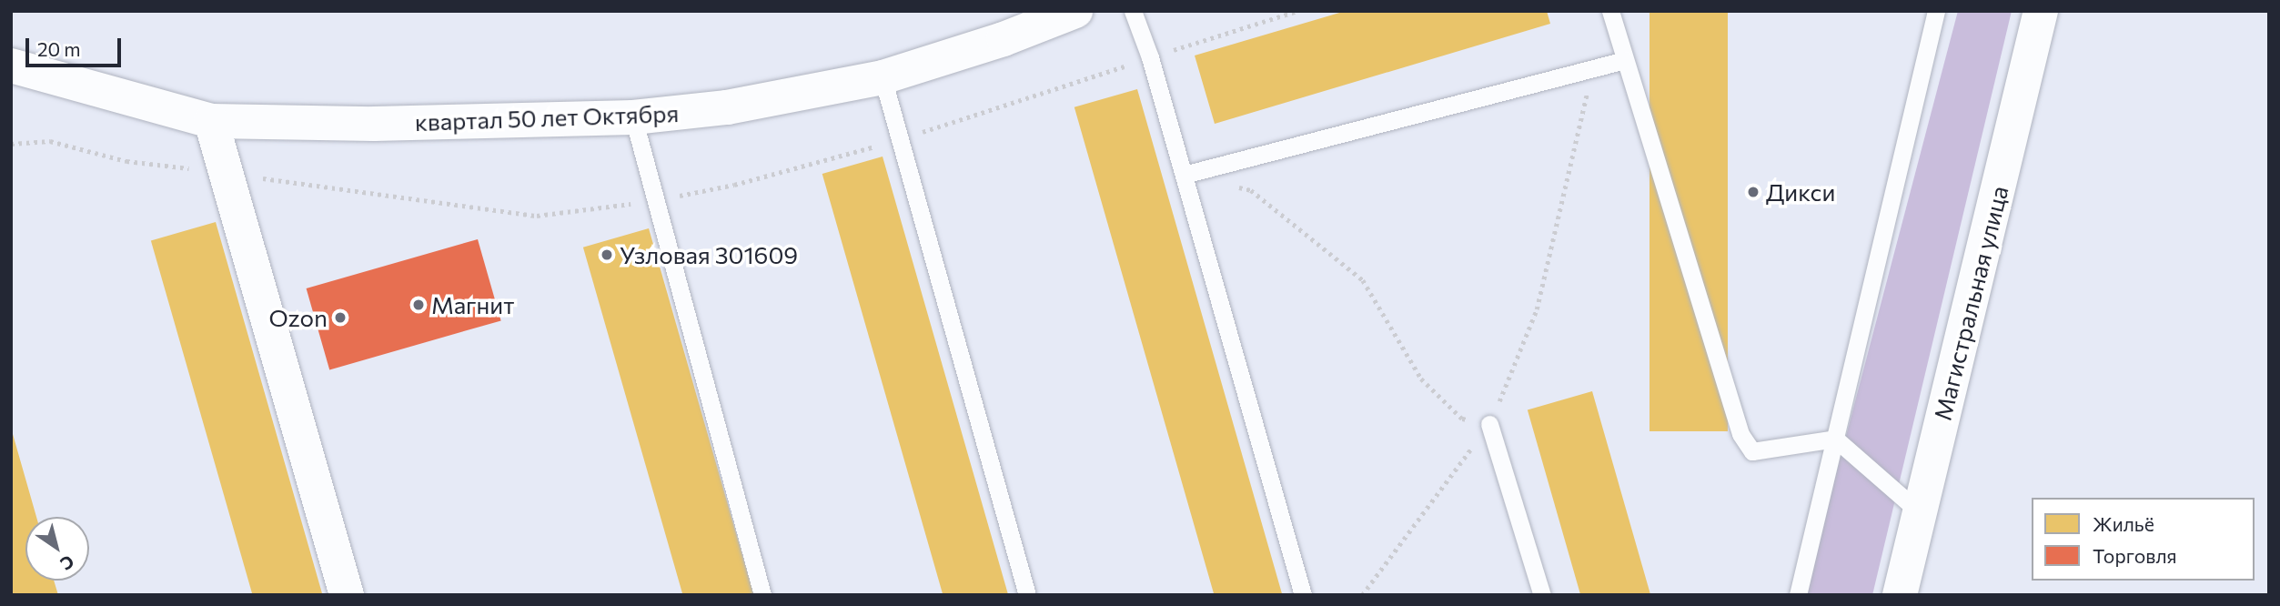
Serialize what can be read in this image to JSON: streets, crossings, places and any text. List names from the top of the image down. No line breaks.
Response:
{"streets":{"street":["квартал 50 лет Октября","Магистральная улица"]},"places":["Дикси","Узловая 301609","Магнит","Ozon"],"legend":["Жильё","Торговля"],"scale_bar":"20 m","north":"bottom right"}
